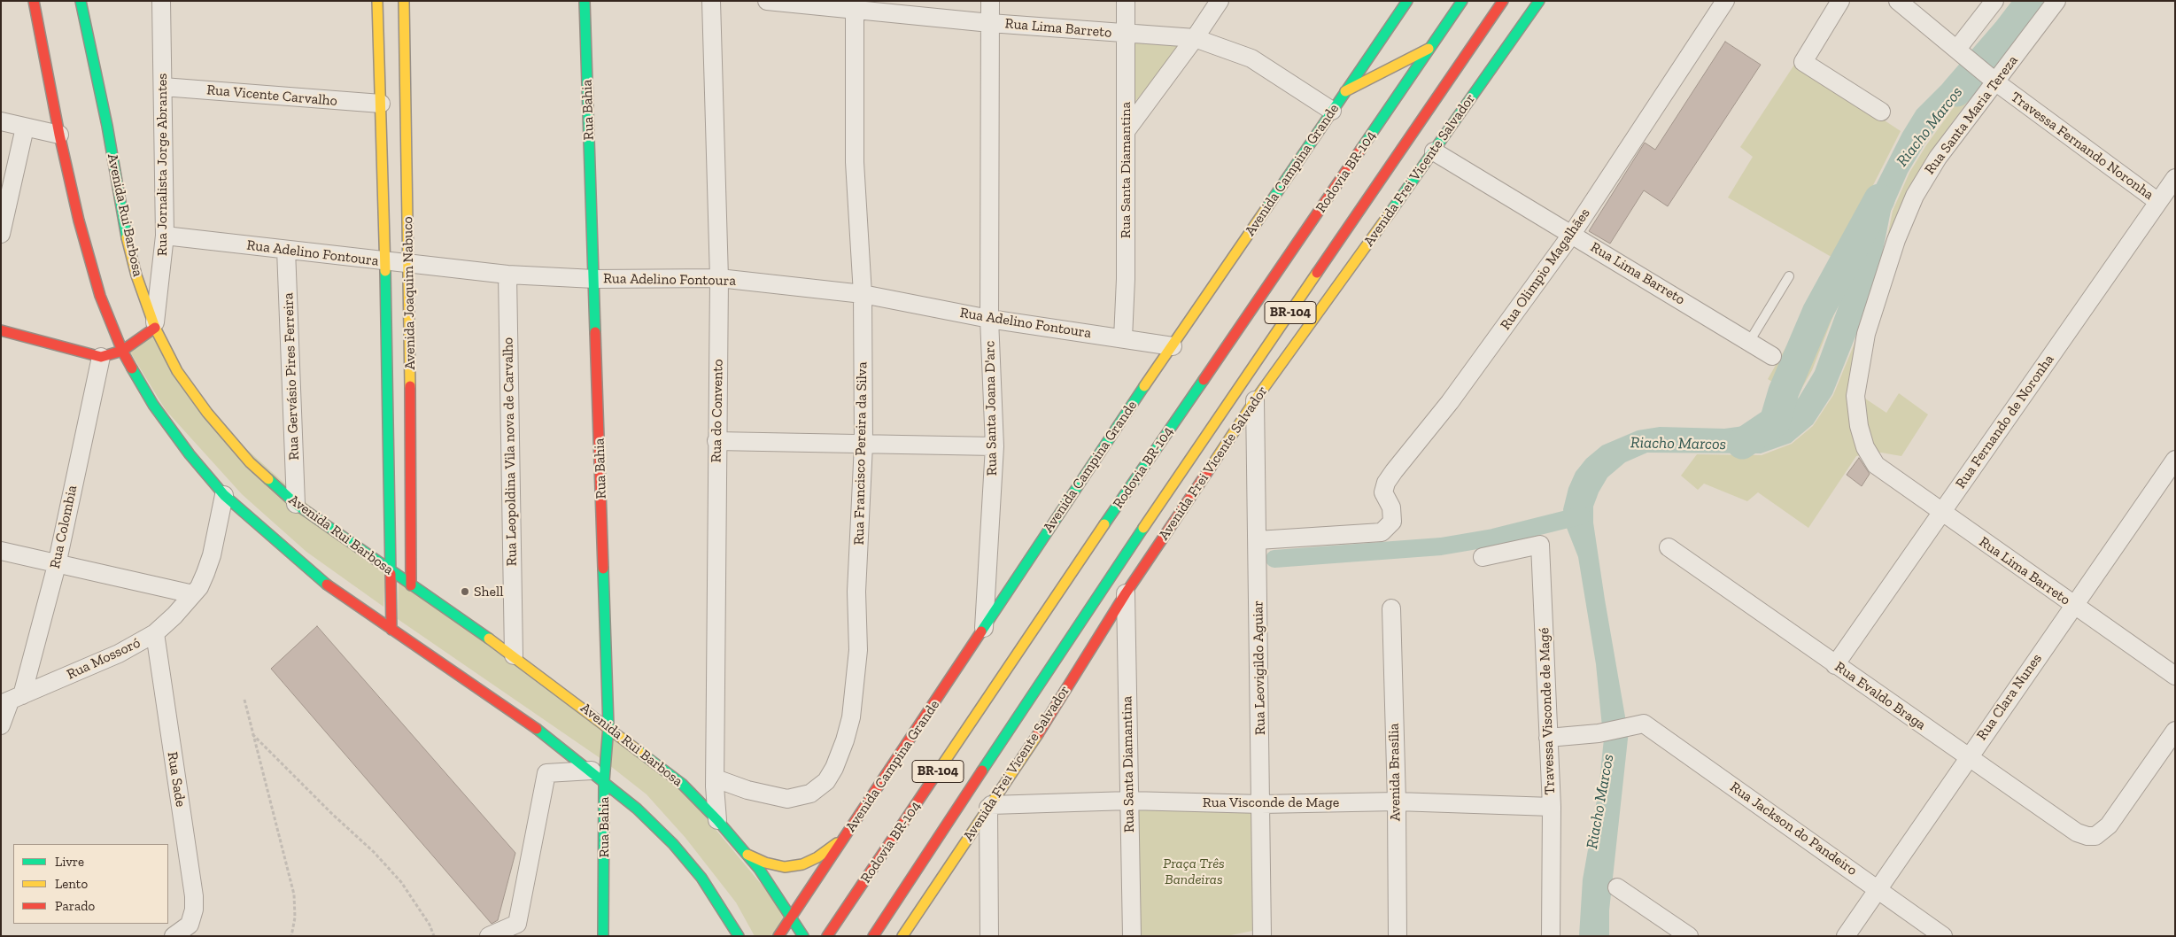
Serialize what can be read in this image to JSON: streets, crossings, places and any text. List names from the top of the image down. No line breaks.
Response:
{"streets":{"main road":["Rua Bahia","Avenida Campina Grande","Avenida Frei Vicente Salvador","Rodovia BR-104","Avenida Rui Barbosa","Avenida Joaquim Nabuco","BR-104"],"street":["Rua Lima Barreto","Rua Vicente Carvalho","Rua Santa Maria Tereza","Travessa Fernando Noronha","Rua Jornalista Jorge Abrantes","Rua Santa Diamantina","Rua Adelino Fontoura","Rua Olimpio Magalhães","Rua Gervásio Pires Ferreira","Rua Santa Joana D'arc","Rua do Convento","Rua Fernando de Noronha","Rua Leopoldina Vila nova de Carvalho","Rua Francisco Pereira da Silva","Rua Colombia","Rua Mossoró","Rua Leovigildo Aguiar","Rua Evaldo Braga","Rua Clara Nunes","Travessa Visconde de Magé","Avenida Brasília","Rua Sade","Rua Visconde de Mage","Rua Jackson do Pandeiro"]},"crossings":[["Rua Lima Barreto","Rua Santa Maria Tereza"],["Rua Lima Barreto","Rua Santa Diamantina"],["Rua Lima Barreto","Avenida Campina Grande"],["Rua Lima Barreto","Avenida Frei Vicente Salvador"],["Rua Lima Barreto","Rua Olimpio Magalhães"],["Rua Lima Barreto","Rua Santa Joana D'arc"],["Rua Lima Barreto","Rua Fernando de Noronha"],["Rua Lima Barreto","Rua Francisco Pereira da Silva"],["Rua Lima Barreto","Rua Clara Nunes"],["Rua Vicente Carvalho","Rua Jornalista Jorge Abrantes"],["Rua Vicente Carvalho","Avenida Joaquim Nabuco"],["Rua Bahia","Avenida Rui Barbosa"],["Rua Bahia","Rua Adelino Fontoura"],["Rua Santa Maria Tereza","Travessa Fernando Noronha"],["Travessa Fernando Noronha","Rua Fernando de Noronha"],["Rua Jornalista Jorge Abrantes","Avenida Rui Barbosa"],["Rua Jornalista Jorge Abrantes","Rua Adelino Fontoura"],["Rua Santa Diamantina","Avenida Frei Vicente Salvador"],["Rua Santa Diamantina","Rua Adelino Fontoura"],["Rua Santa Diamantina","Rua Visconde de Mage"],["Avenida Campina Grande","Avenida Rui Barbosa"],["Avenida Campina Grande","Rua Adelino Fontoura"],["Avenida Campina Grande","Rua Santa Joana D'arc"],["Avenida Frei Vicente Salvador","Rua Leovigildo Aguiar"],["Avenida Frei Vicente Salvador","Rua Visconde de Mage"],["Avenida Rui Barbosa","Avenida Joaquim Nabuco"],["Avenida Rui Barbosa","Rua Gervásio Pires Ferreira"],["Avenida Rui Barbosa","Rua do Convento"],["Avenida Rui Barbosa","Rua Leopoldina Vila nova de Carvalho"],["Rua Adelino Fontoura","Avenida Joaquim Nabuco"],["Rua Adelino Fontoura","Rua Gervásio Pires Ferreira"],["Rua Adelino Fontoura","Rua Santa Joana D'arc"],["Rua Adelino Fontoura","Rua do Convento"],["Rua Adelino Fontoura","Rua Leopoldina Vila nova de Carvalho"],["Rua Adelino Fontoura","Rua Francisco Pereira da Silva"],["Rua Olimpio Magalhães","Rua Leovigildo Aguiar"],["Rua do Convento","Rua Francisco Pereira da Silva"],["Rua Fernando de Noronha","Rua Evaldo Braga"],["Rua Colombia","Rua Mossoró"],["Rua Mossoró","Rua Sade"],["Rua Leovigildo Aguiar","Rua Visconde de Mage"],["Rua Evaldo Braga","Rua Clara Nunes"],["Rua Clara Nunes","Rua Jackson do Pandeiro"],["Travessa Visconde de Magé","Rua Visconde de Mage"],["Travessa Visconde de Magé","Rua Jackson do Pandeiro"],["Avenida Brasília","Rua Visconde de Mage"]],"water":["Riacho Marcos"],"parks":["Praça Três Bandeiras"],"places":["Shell"],"legend":["Livre","Lento","Parado"]}
